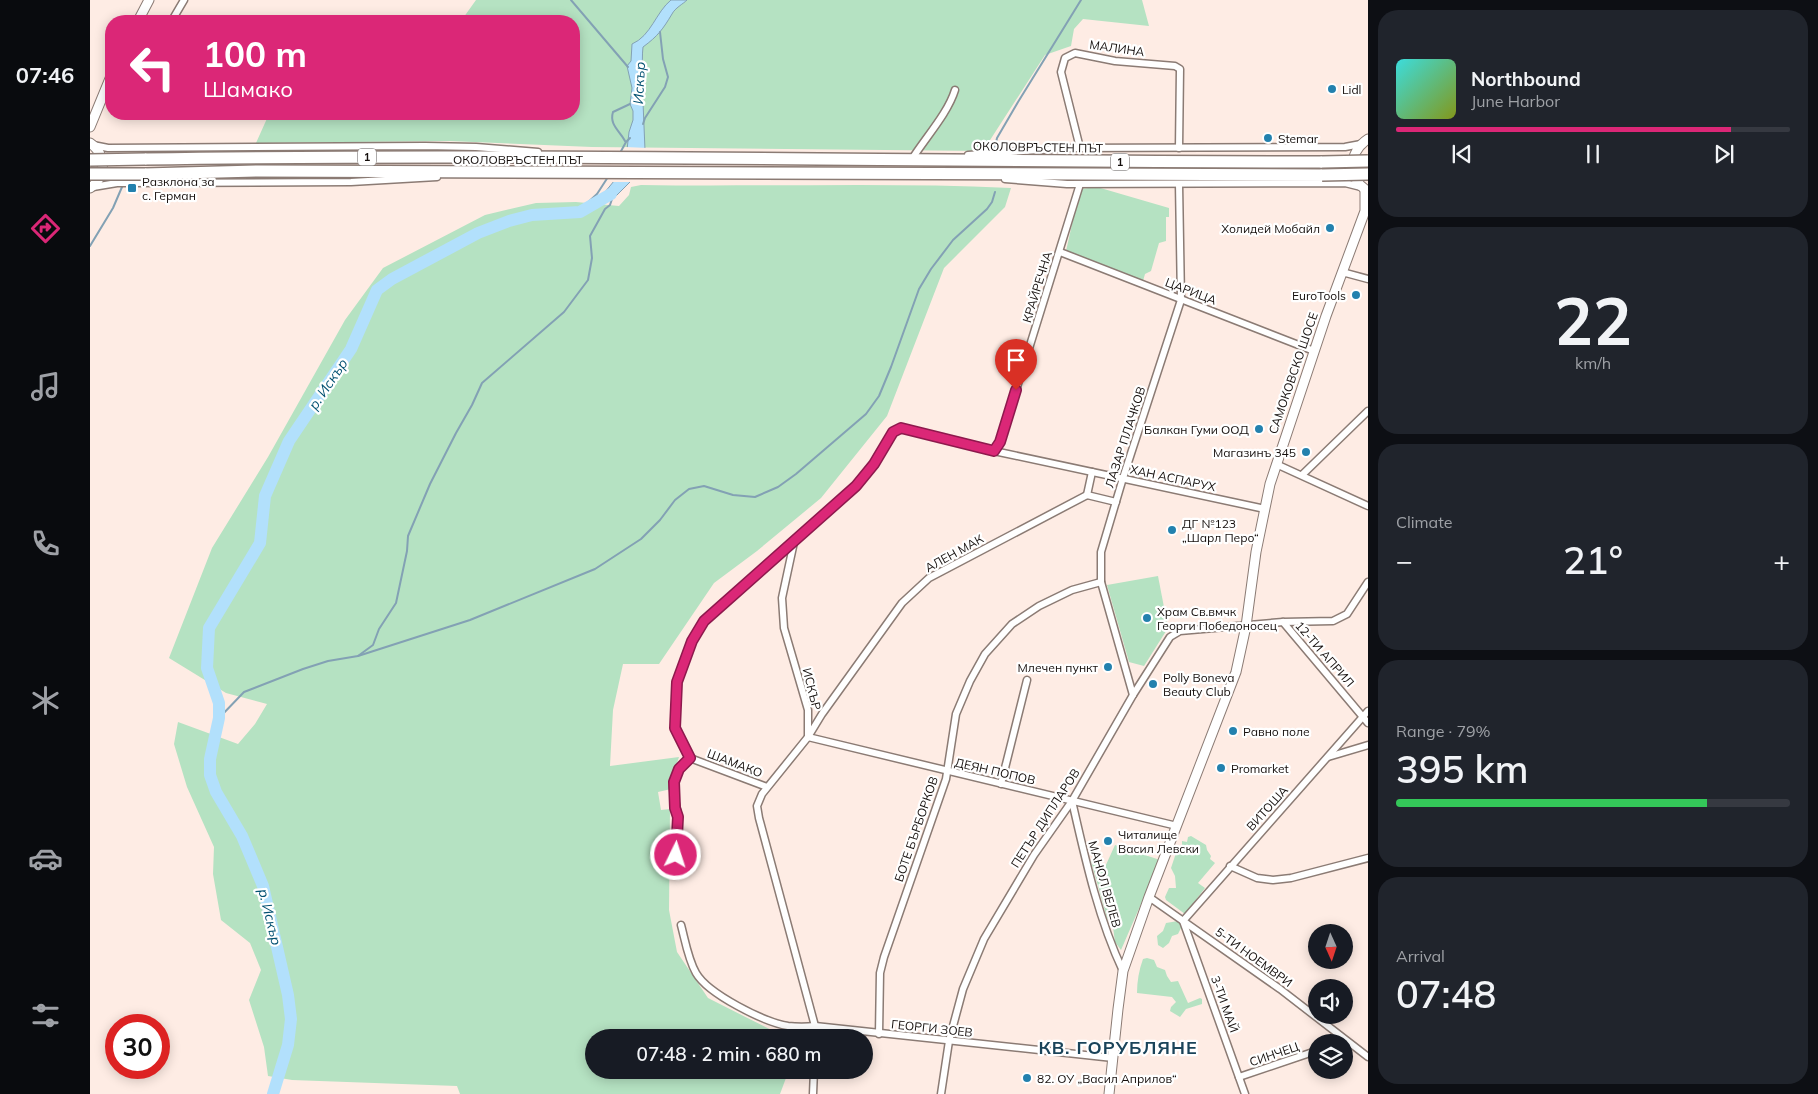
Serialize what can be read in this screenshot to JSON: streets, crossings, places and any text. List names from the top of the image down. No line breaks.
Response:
{"streets":{"highway":["ОКОЛОВРЪСТЕН ПЪТ","1"],"main road":["САМОКОВСКО ШОСЕ"],"street":["МАЛИНА","КРАЙРЕЧНА","ЦАРИЦА","ЛАЗАР ПЛАЧКОВ","ХАН АСПАРУХ","АЛЕН МАК","12-ТИ АПРИЛ","ИСКЪР","ШАМАКО","ДЕЯН ПОПОВ","ВИТОША","ПЕТЪР ДИПЛАРОВ","БОТЕ БЪРБОРКОВ","МАНОЛ ВЕЛЕВ","5-ТИ НОЕМВРИ","3-ТИ МАЙ","ГЕОРГИ ЗОЕВ","СИНЧЕЦ"]},"crossings":[["МАЛИНА","ОКОЛОВРЪСТЕН ПЪТ"],["ОКОЛОВРЪСТЕН ПЪТ","КРАЙРЕЧНА"],["ОКОЛОВРЪСТЕН ПЪТ","САМОКОВСКО ШОСЕ"],["ОКОЛОВРЪСТЕН ПЪТ","ЛАЗАР ПЛАЧКОВ"],["КРАЙРЕЧНА","ЦАРИЦА"],["КРАЙРЕЧНА","ХАН АСПАРУХ"],["ЦАРИЦА","САМОКОВСКО ШОСЕ"],["ЦАРИЦА","ЛАЗАР ПЛАЧКОВ"],["САМОКОВСКО ШОСЕ","ХАН АСПАРУХ"],["САМОКОВСКО ШОСЕ","ДЕЯН ПОПОВ"],["САМОКОВСКО ШОСЕ","ПЕТЪР ДИПЛАРОВ"],["САМОКОВСКО ШОСЕ","МАНОЛ ВЕЛЕВ"],["САМОКОВСКО ШОСЕ","5-ТИ НОЕМВРИ"],["САМОКОВСКО ШОСЕ","ГЕОРГИ ЗОЕВ"],["ЛАЗАР ПЛАЧКОВ","ХАН АСПАРУХ"],["ЛАЗАР ПЛАЧКОВ","ПЕТЪР ДИПЛАРОВ"],["ЛАЗАР ПЛАЧКОВ","БОТЕ БЪРБОРКОВ"],["ХАН АСПАРУХ","ИСКЪР"],["ХАН АСПАРУХ","ШАМАКО"],["АЛЕН МАК","ИСКЪР"],["АЛЕН МАК","ДЕЯН ПОПОВ"],["12-ТИ АПРИЛ","ВИТОША"],["12-ТИ АПРИЛ","ПЕТЪР ДИПЛАРОВ"],["ИСКЪР","ШАМАКО"],["ИСКЪР","ДЕЯН ПОПОВ"],["ДЕЯН ПОПОВ","ПЕТЪР ДИПЛАРОВ"],["ДЕЯН ПОПОВ","БОТЕ БЪРБОРКОВ"],["ДЕЯН ПОПОВ","МАНОЛ ВЕЛЕВ"],["ВИТОША","5-ТИ НОЕМВРИ"],["ВИТОША","3-ТИ МАЙ"],["ПЕТЪР ДИПЛАРОВ","МАНОЛ ВЕЛЕВ"],["ПЕТЪР ДИПЛАРОВ","ГЕОРГИ ЗОЕВ"],["БОТЕ БЪРБОРКОВ","ГЕОРГИ ЗОЕВ"],["5-ТИ НОЕМВРИ","3-ТИ МАЙ"],["3-ТИ МАЙ","СИНЧЕЦ"]],"districts":["КВ. ГОРУБЛЯНЕ"],"water":["Искър","р. Искър"],"places":{"other":["Lidl","Stemar","Холидей Мобайл","EuroTools","Балкан Гуми ООД","Магазинъ 345","ДГ №123 „Шарл Перо“","Храм Св.вмчк Георги Победоносец","Млечен пункт","Polly Boneva Beauty Club","Равно поле","Promarket","Читалище Васил Левски","82. ОУ „Васил Априлов“"],"transit":["Разклона за с. Герман"]},"north":"bottom","page":{"tabs":"07:46","turn":["100 m","Шамако"],"song":["Northbound","June Harbor"],"tile":[["22","km/h"],"Climate",["Range · 79%","395 km"],["Arrival","07:48"]],"heat":["−","21°","+"],"limit":"30","trip":"07:48 · 2 min · 680 m"}}
